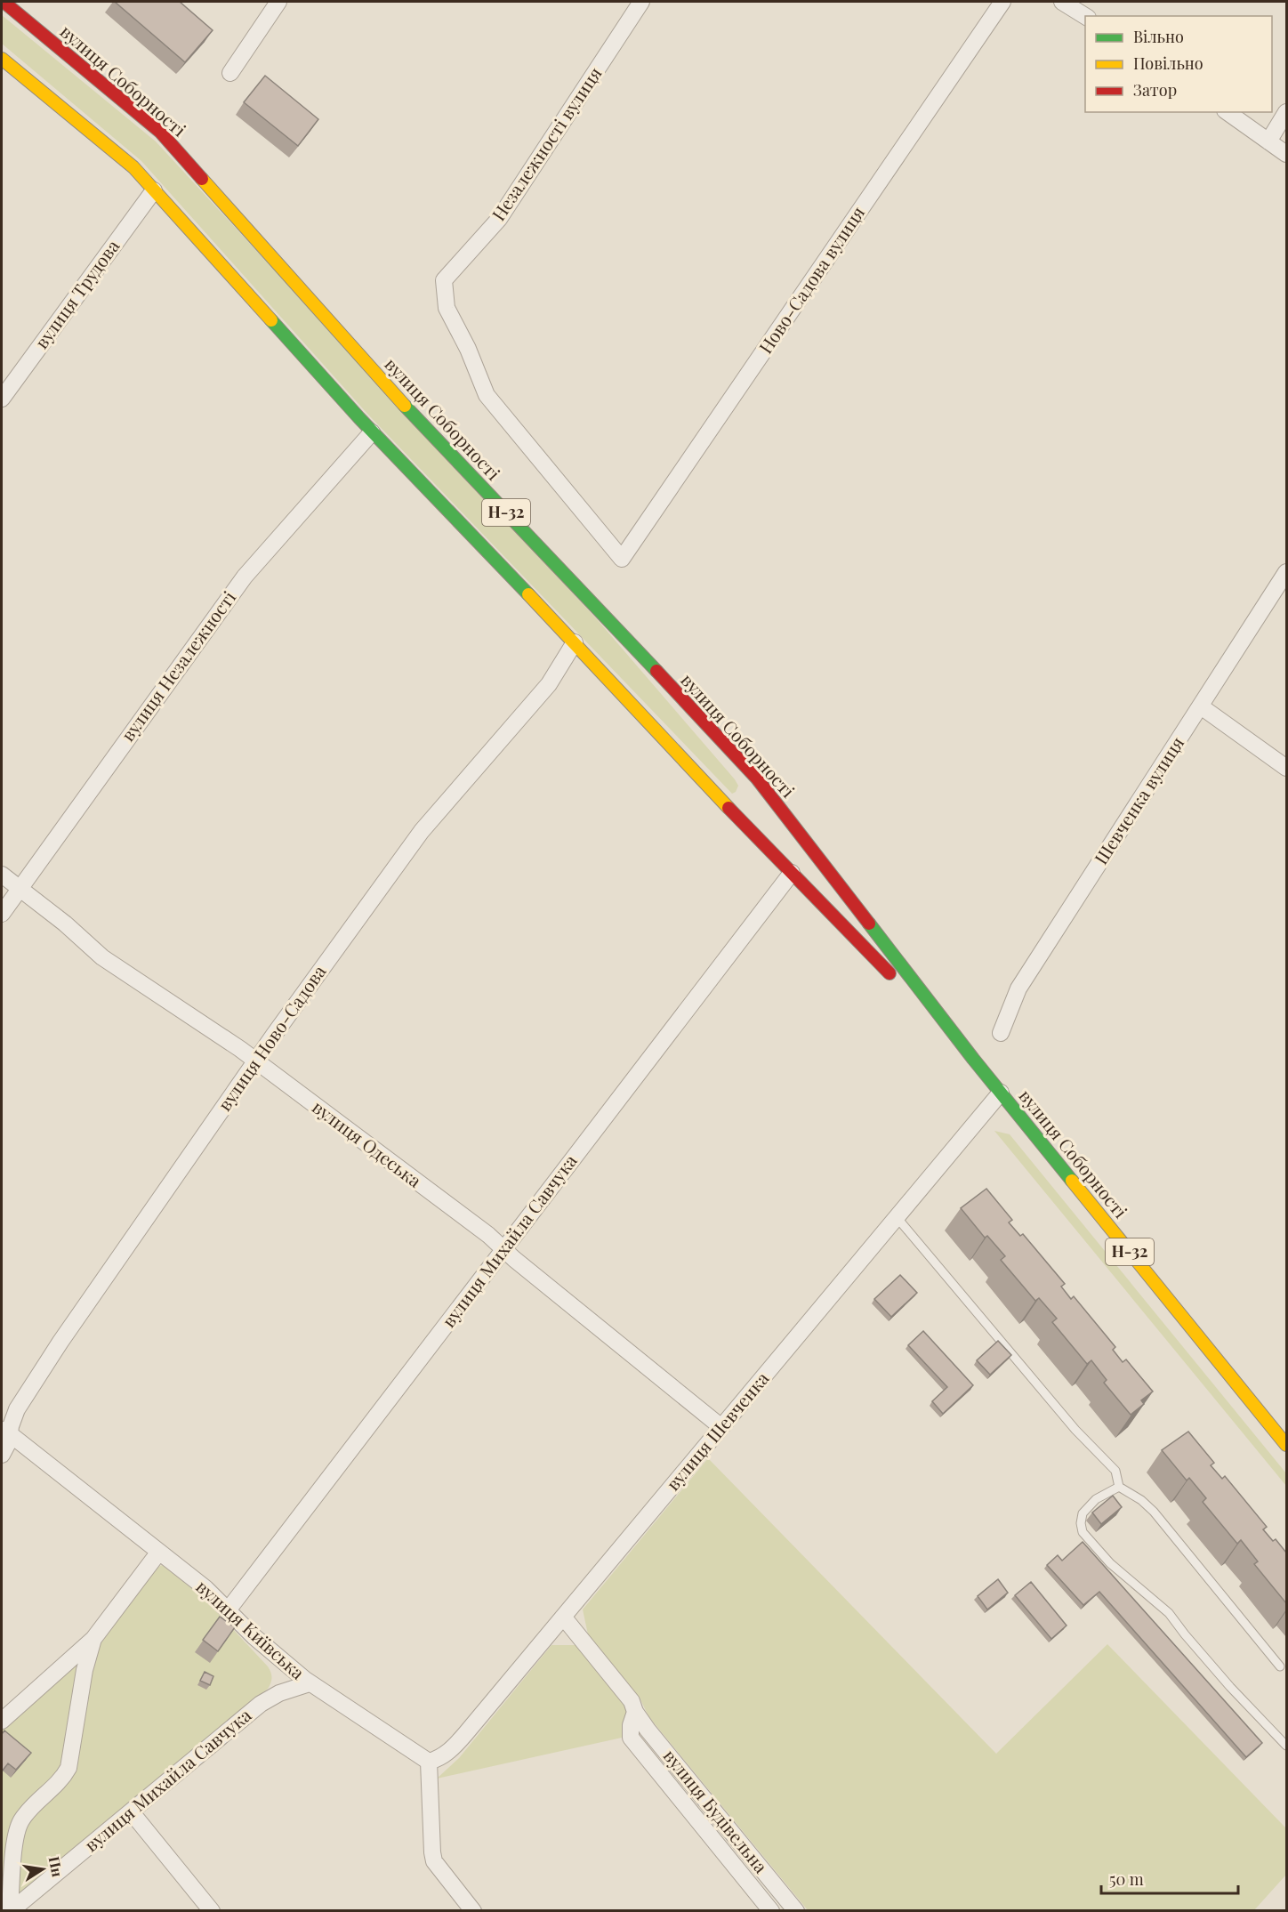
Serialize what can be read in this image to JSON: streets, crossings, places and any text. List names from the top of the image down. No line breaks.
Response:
{"streets":{"main road":["вулиця Соборності","Н-32"],"street":["Незалежності вулиця","Ново-Садова вулиця","вулиця Трудова","вулиця Незалежності","Шевченка вулиця","вулиця Ново-Садова","вулиця Одеська","вулиця Михайла Савчука","вулиця Шевченка","вулиця Київська","вулиця Будівельна"]},"crossings":[["вулиця Соборності","вулиця Трудова"],["вулиця Соборності","вулиця Незалежності"],["вулиця Соборності","вулиця Ново-Садова"],["вулиця Соборності","вулиця Михайла Савчука"],["вулиця Соборності","вулиця Шевченка"],["Незалежності вулиця","Ново-Садова вулиця"],["вулиця Незалежності","вулиця Одеська"],["вулиця Ново-Садова","вулиця Одеська"],["вулиця Ново-Садова","вулиця Київська"],["вулиця Одеська","вулиця Михайла Савчука"],["вулиця Одеська","вулиця Шевченка"],["вулиця Михайла Савчука","вулиця Київська"],["вулиця Шевченка","вулиця Київська"],["вулиця Шевченка","вулиця Будівельна"]],"legend":["Вільно","Повільно","Затор"],"scale_bar":"50 m","north":"right"}
